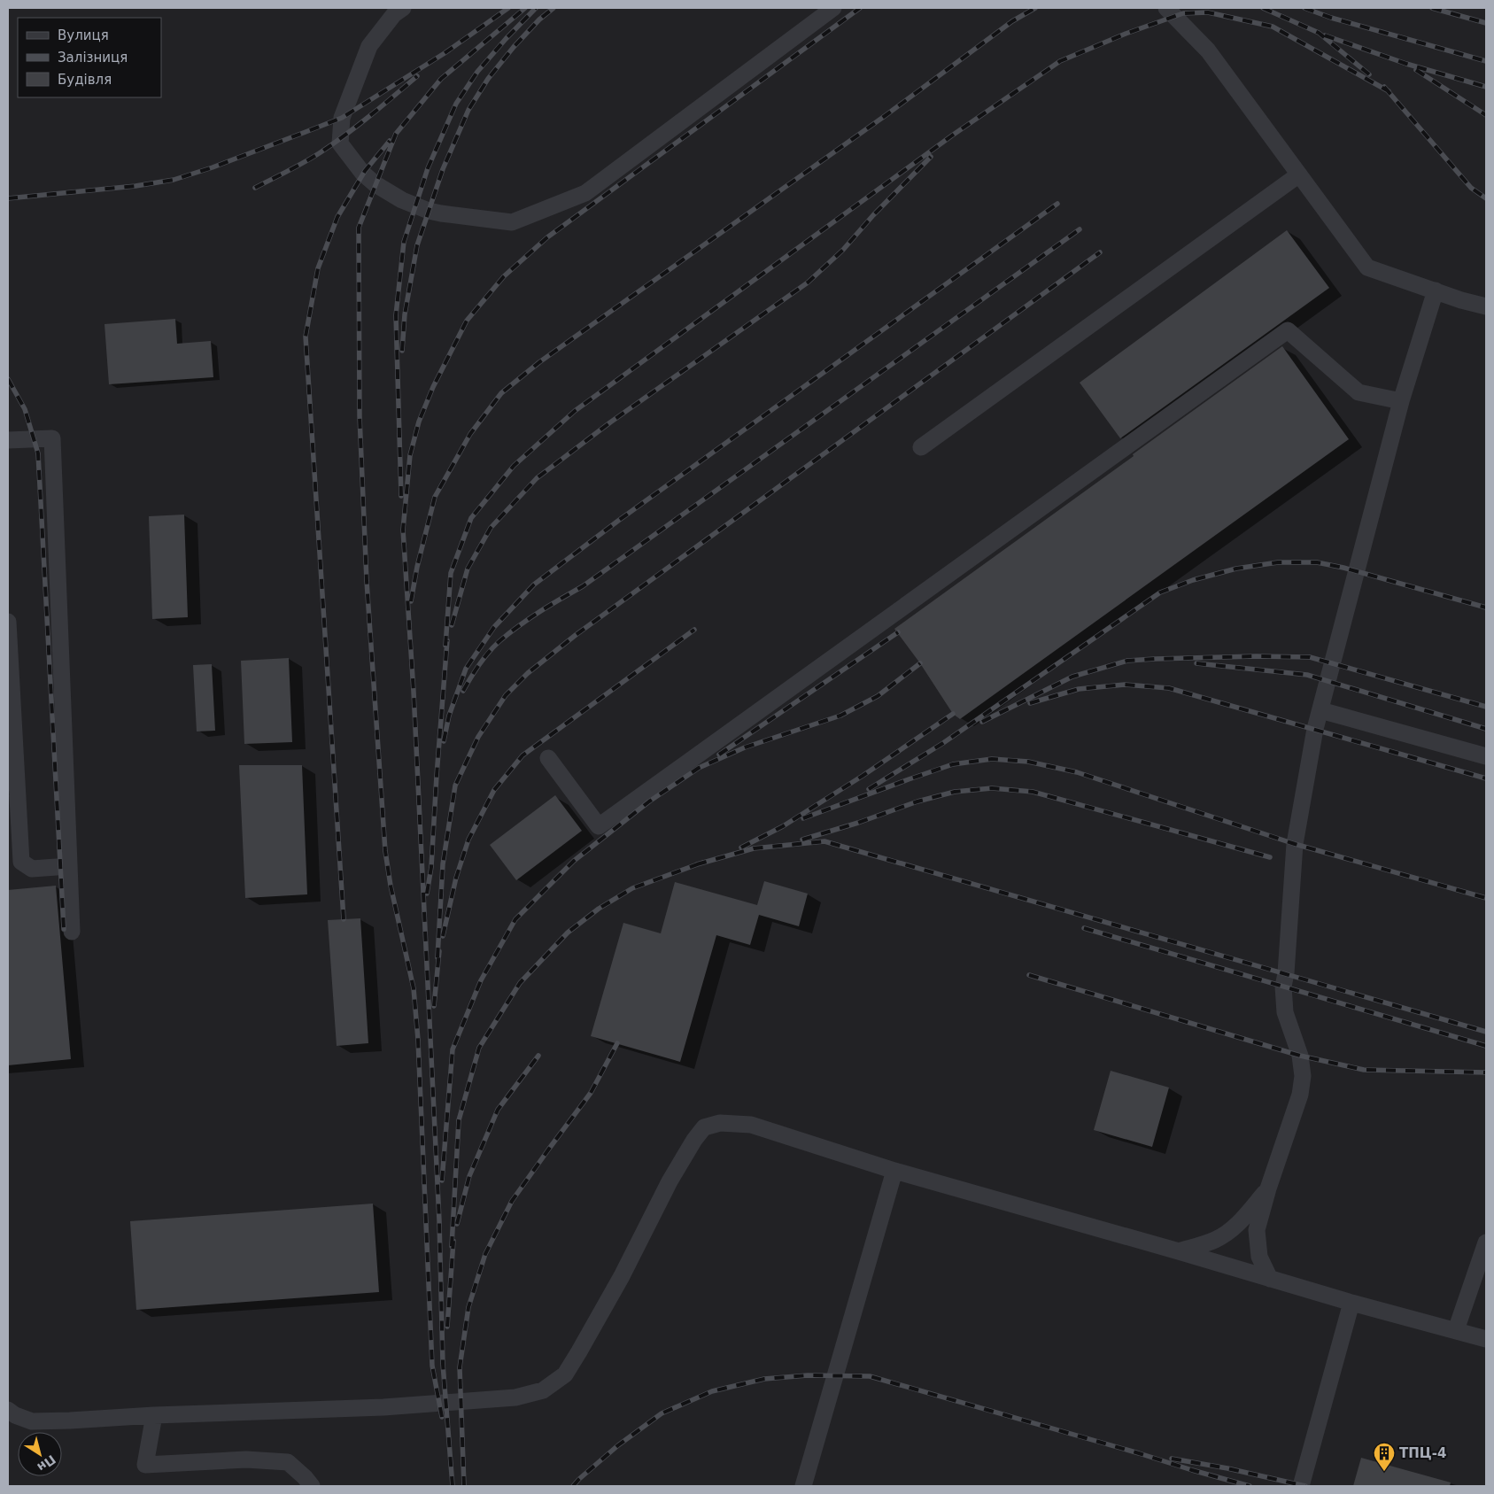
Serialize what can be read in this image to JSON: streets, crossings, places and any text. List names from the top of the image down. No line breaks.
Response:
{"places":{"building":["ТПЦ-4"]},"legend":["Вулиця","Залізниця","Будівля"],"north":"bottom right"}
